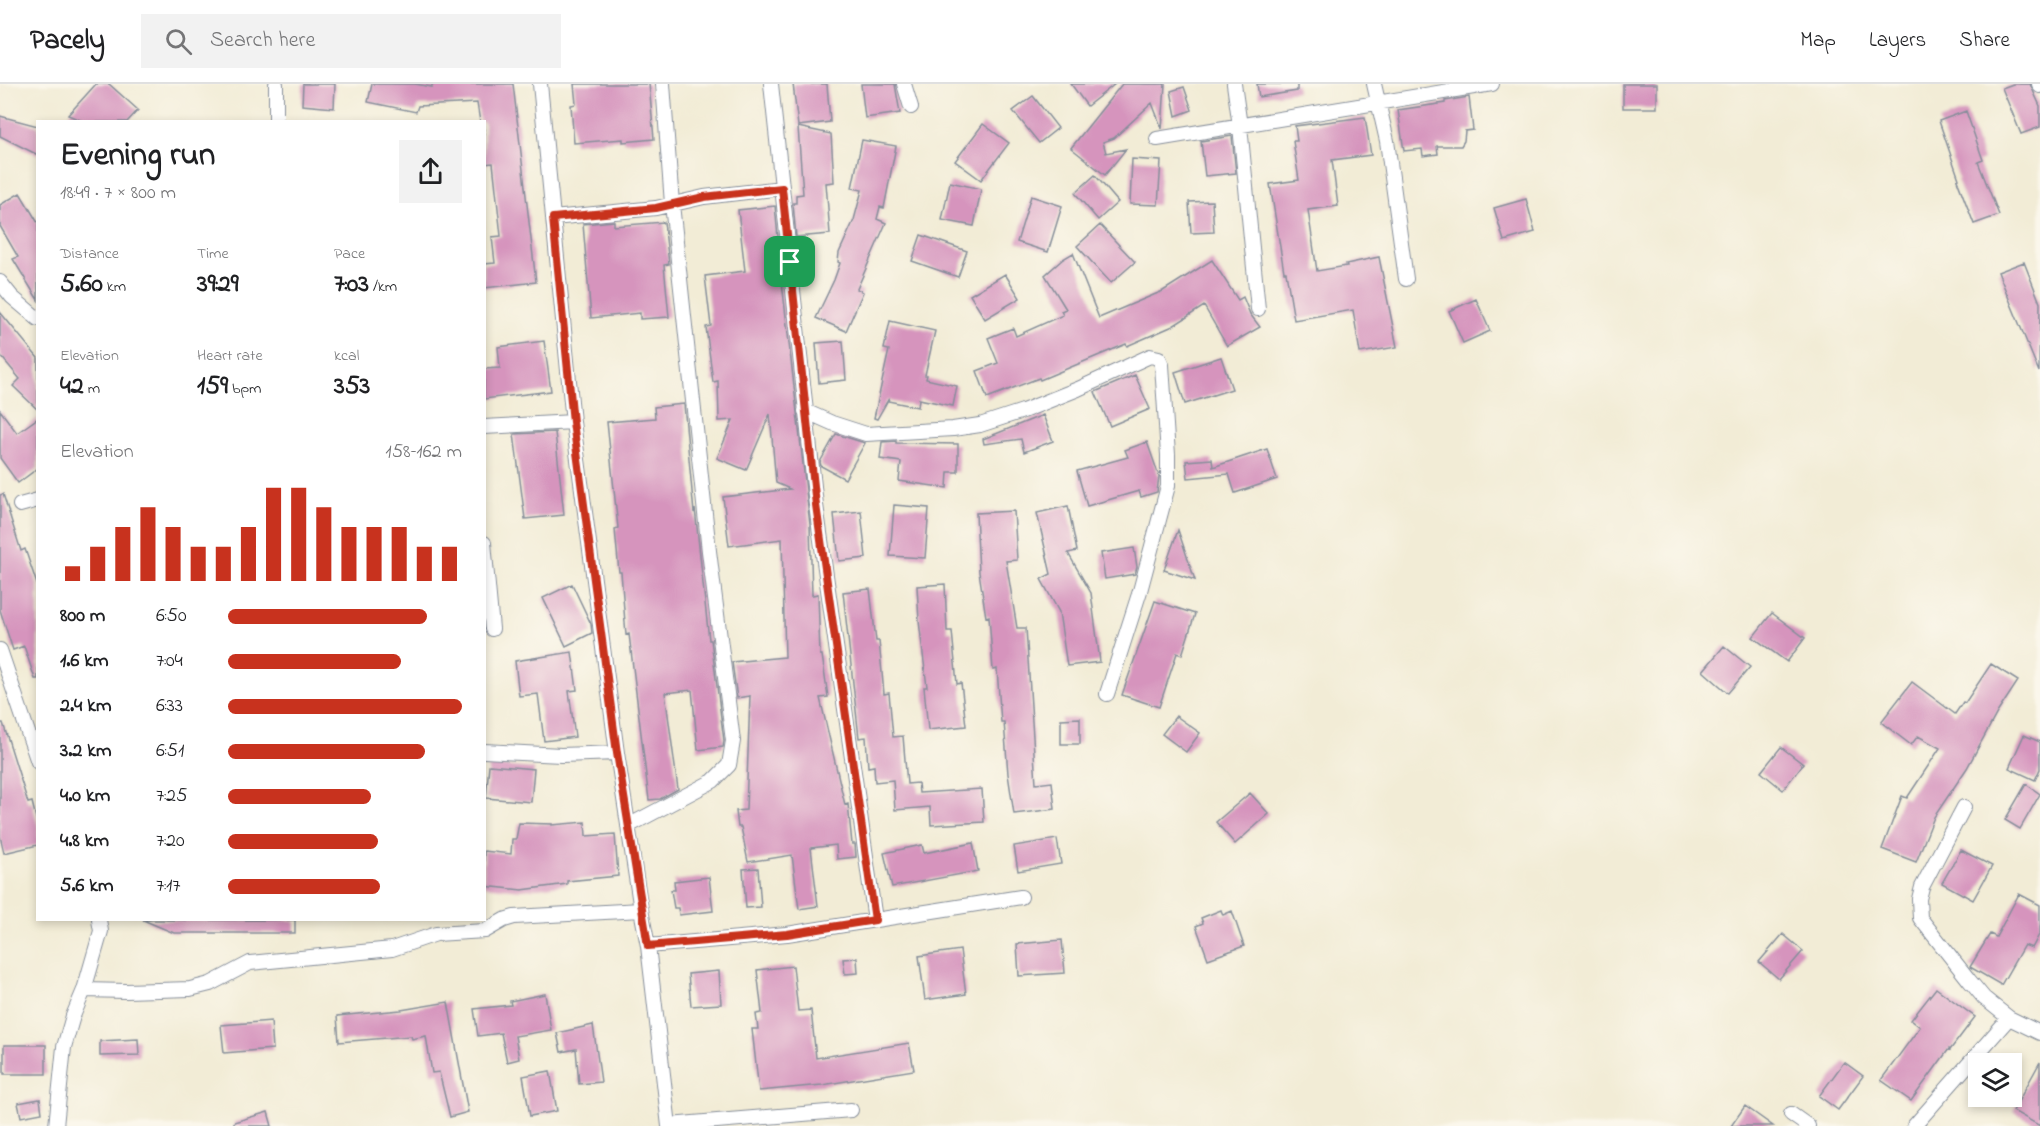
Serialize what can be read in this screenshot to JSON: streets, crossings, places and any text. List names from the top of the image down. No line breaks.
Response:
{"page":{"header":"Pacely","search":"Search here","nav":["Map","Layers","Share"],"heading":["Evening run","18:49 · 7 × 800 m"],"stats":[["Distance","5.60 km"],["Time","39:29"],["Pace","7:03 /km"],["Elevation","42 m"],["Heart rate","159 bpm"],["kcal","353"]],"chart":["Elevation","158–162 m"],"list":[{"name":"800 m","note":"6:50"},{"name":"1.6 km","note":"7:04"},{"name":"2.4 km","note":"6:33"},{"name":"3.2 km","note":"6:51"},{"name":"4.0 km","note":"7:25"},{"name":"4.8 km","note":"7:20"},{"name":"5.6 km","note":"7:17"}]}}
